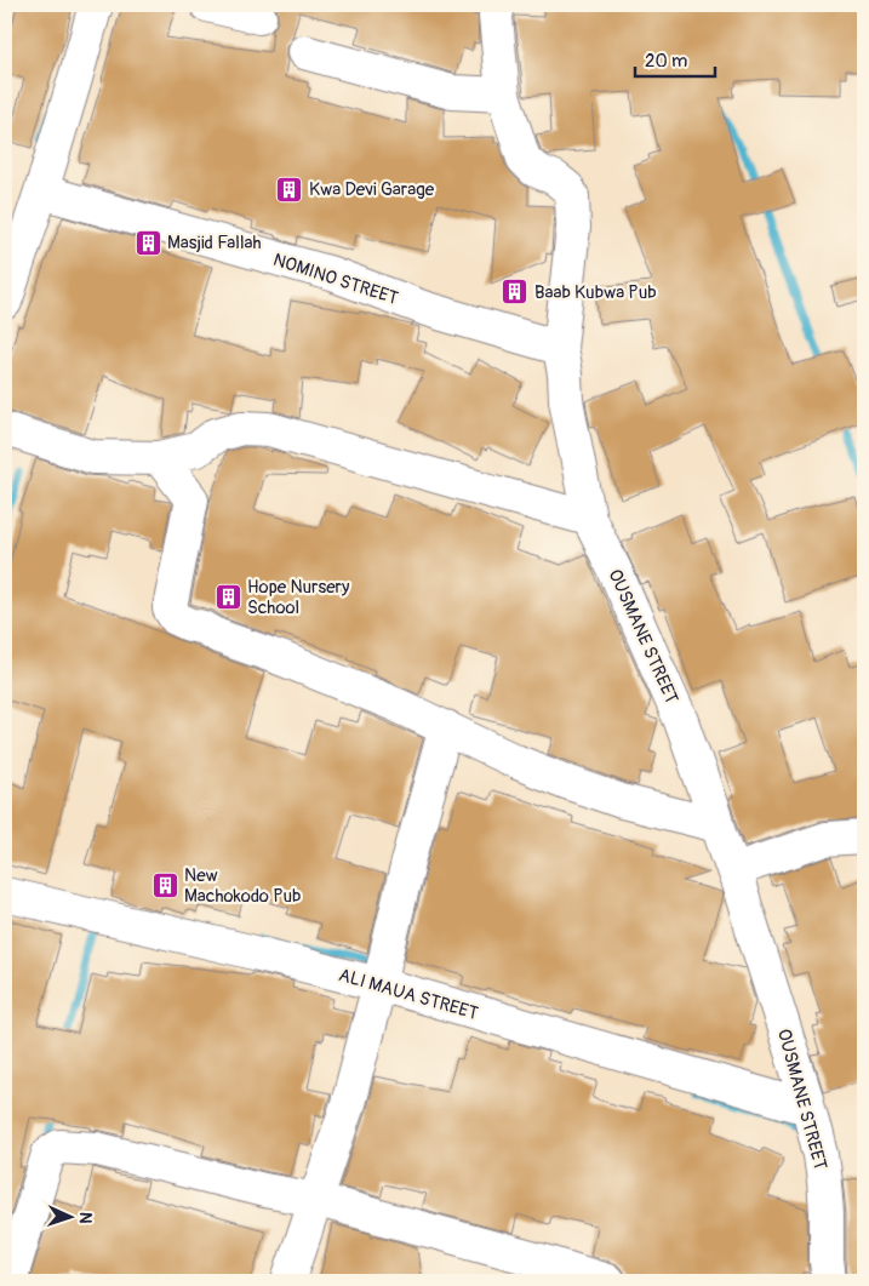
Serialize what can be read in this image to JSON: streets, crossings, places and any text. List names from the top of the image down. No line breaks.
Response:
{"streets":{"street":["NOMINO STREET","OUSMANE STREET","ALI MAUA STREET"]},"crossings":[["NOMINO STREET","OUSMANE STREET"],["OUSMANE STREET","ALI MAUA STREET"]],"places":{"building":["Kwa Devi Garage","Masjid Fallah","Baab Kubwa Pub","Hope Nursery School","New Machokodo Pub"]},"scale_bar":"20 m","north":"right"}
